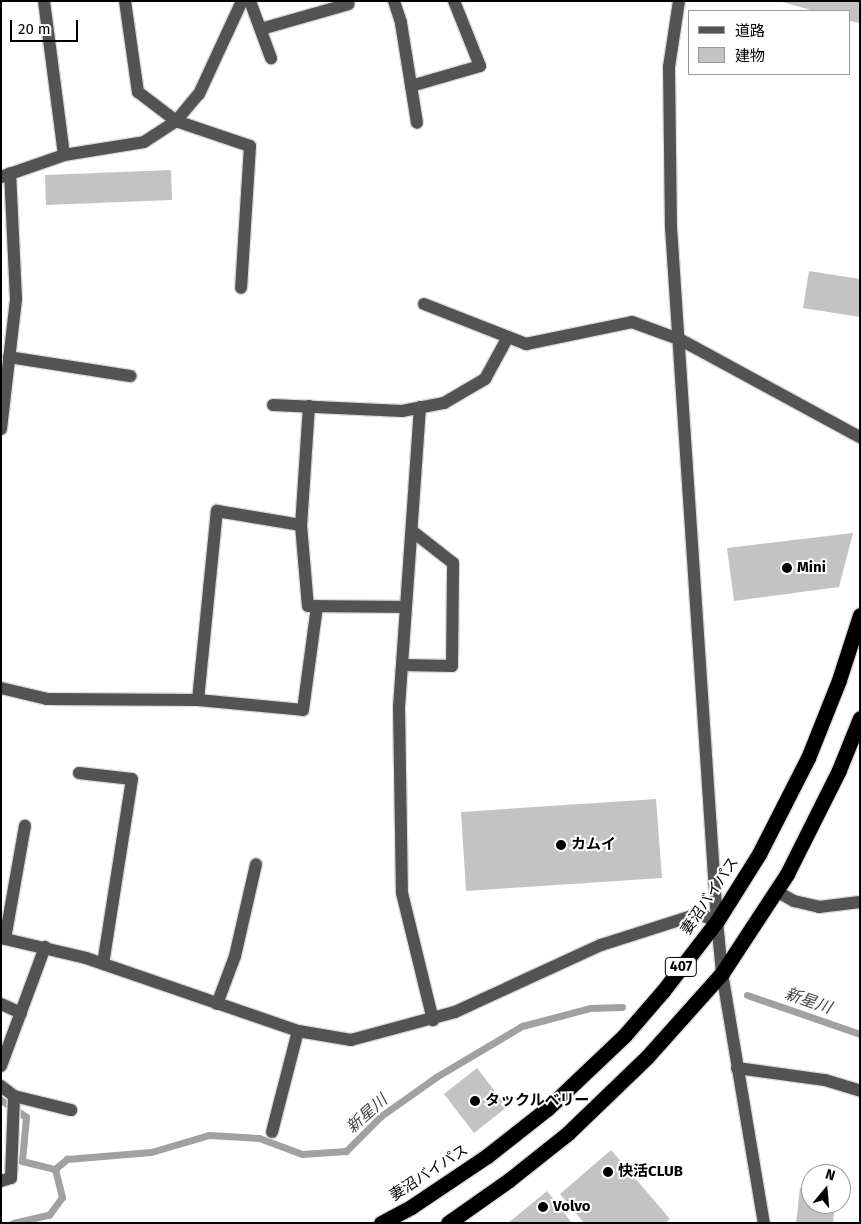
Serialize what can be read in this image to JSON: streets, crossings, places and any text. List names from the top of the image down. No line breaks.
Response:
{"streets":{"highway":["妻沼バイパス","407"]},"water":["新星川"],"places":["Mini","カムイ","タックルベリー","快活CLUB","Volvo"],"legend":["道路","建物"],"scale_bar":"20 m","north":"top"}
